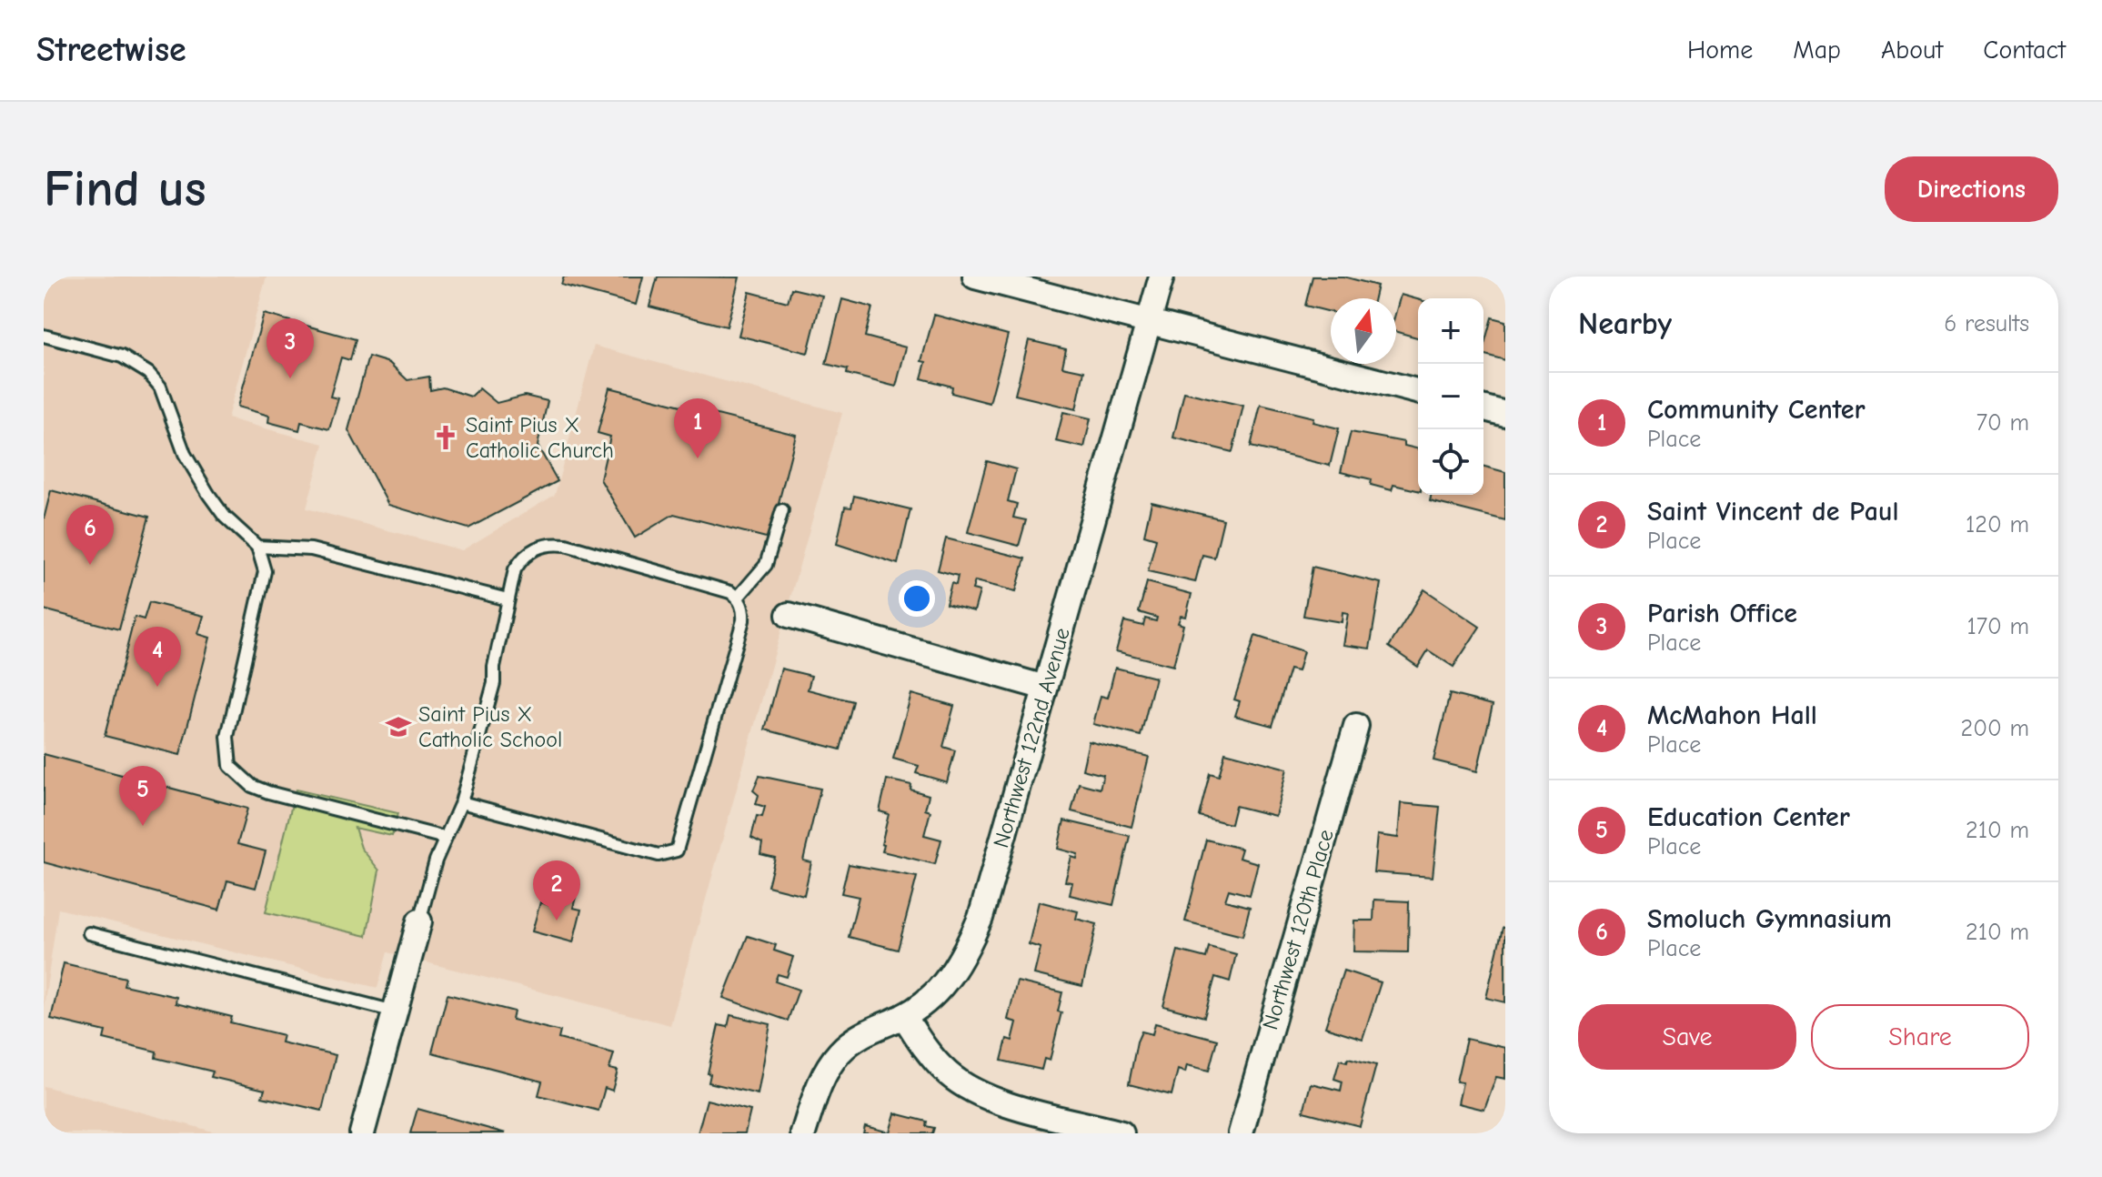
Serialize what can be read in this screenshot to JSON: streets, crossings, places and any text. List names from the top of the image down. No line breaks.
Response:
{"streets":{"street":["Northwest 122nd Avenue","Northwest 120th Place"]},"places":{"church":["Saint Pius X Catholic Church"],"school or university":["Saint Pius X Catholic School"]},"north":"top","page":{"header":"Streetwise","nav":["Home","Map","About","Contact"],"buttons":["Directions",["Save","Share"]],"title":"Find us","heading":["Nearby","6 results"],"map_buttons":["+","−"],"pins":["3","1","6","4","5","2"],"list":[{"mark":"1","name":"Community Center","note":"Place","value":"70 m"},{"mark":"2","name":"Saint Vincent de Paul","note":"Place","value":"120 m"},{"mark":"3","name":"Parish Office","note":"Place","value":"170 m"},{"mark":"4","name":"McMahon Hall","note":"Place","value":"200 m"},{"mark":"5","name":"Education Center","note":"Place","value":"210 m"},{"mark":"6","name":"Smoluch Gymnasium","note":"Place","value":"210 m"}]}}
